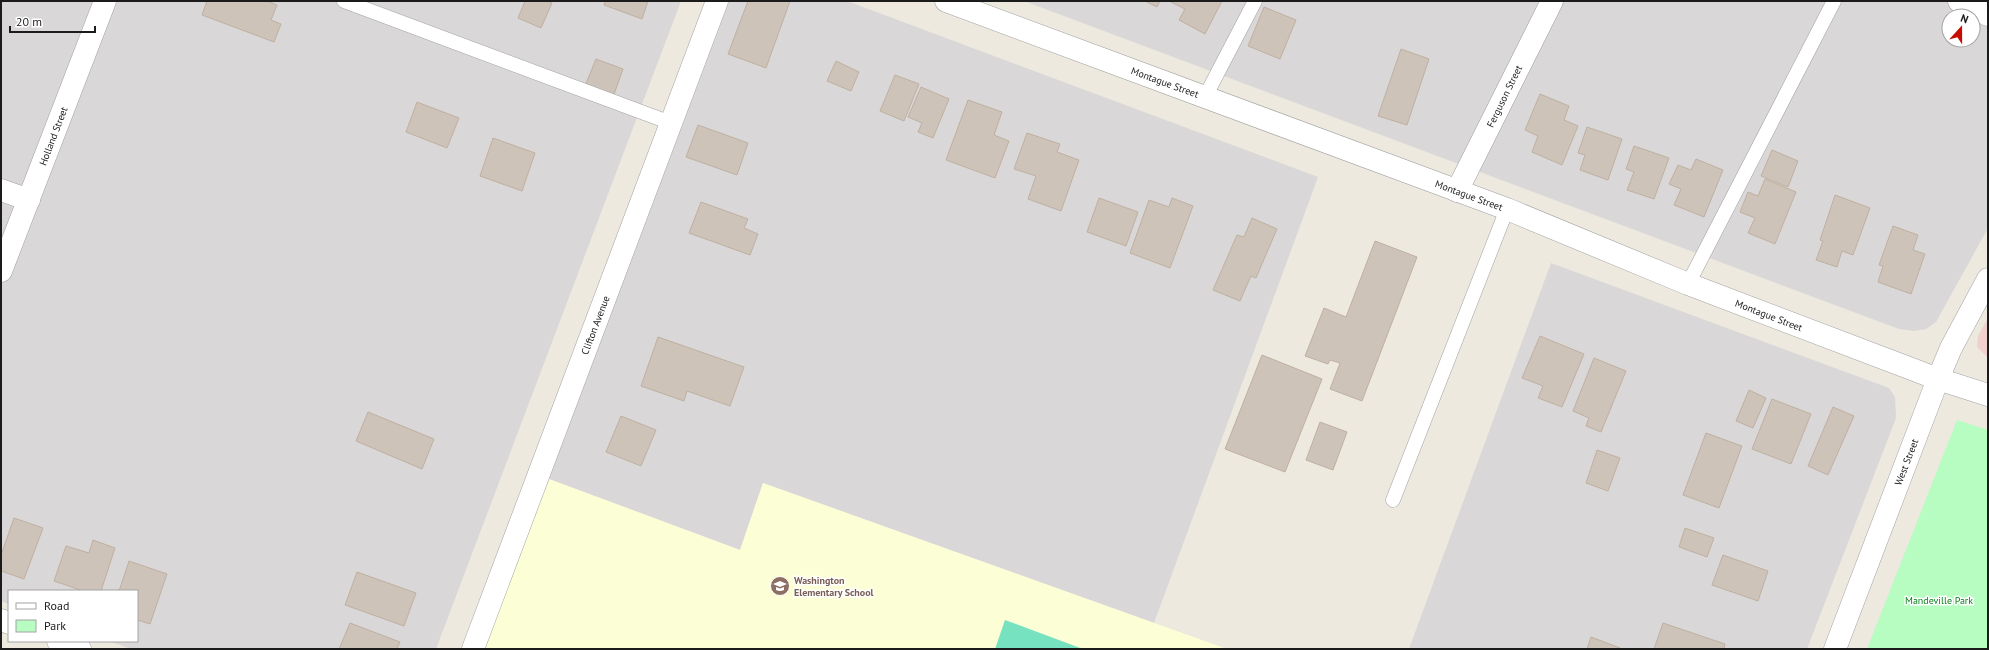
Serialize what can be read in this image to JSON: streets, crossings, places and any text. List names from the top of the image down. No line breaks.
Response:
{"streets":{"street":["Montague Street","Ferguson Street","Holland Street","Clifton Avenue","West Street"]},"crossings":[["Montague Street","Ferguson Street"],["Montague Street","West Street"]],"parks":["Mandeville Park"],"places":{"school or university":["Washington Elementary School"]},"legend":["Road","Park"],"scale_bar":"20 m","north":"top"}
